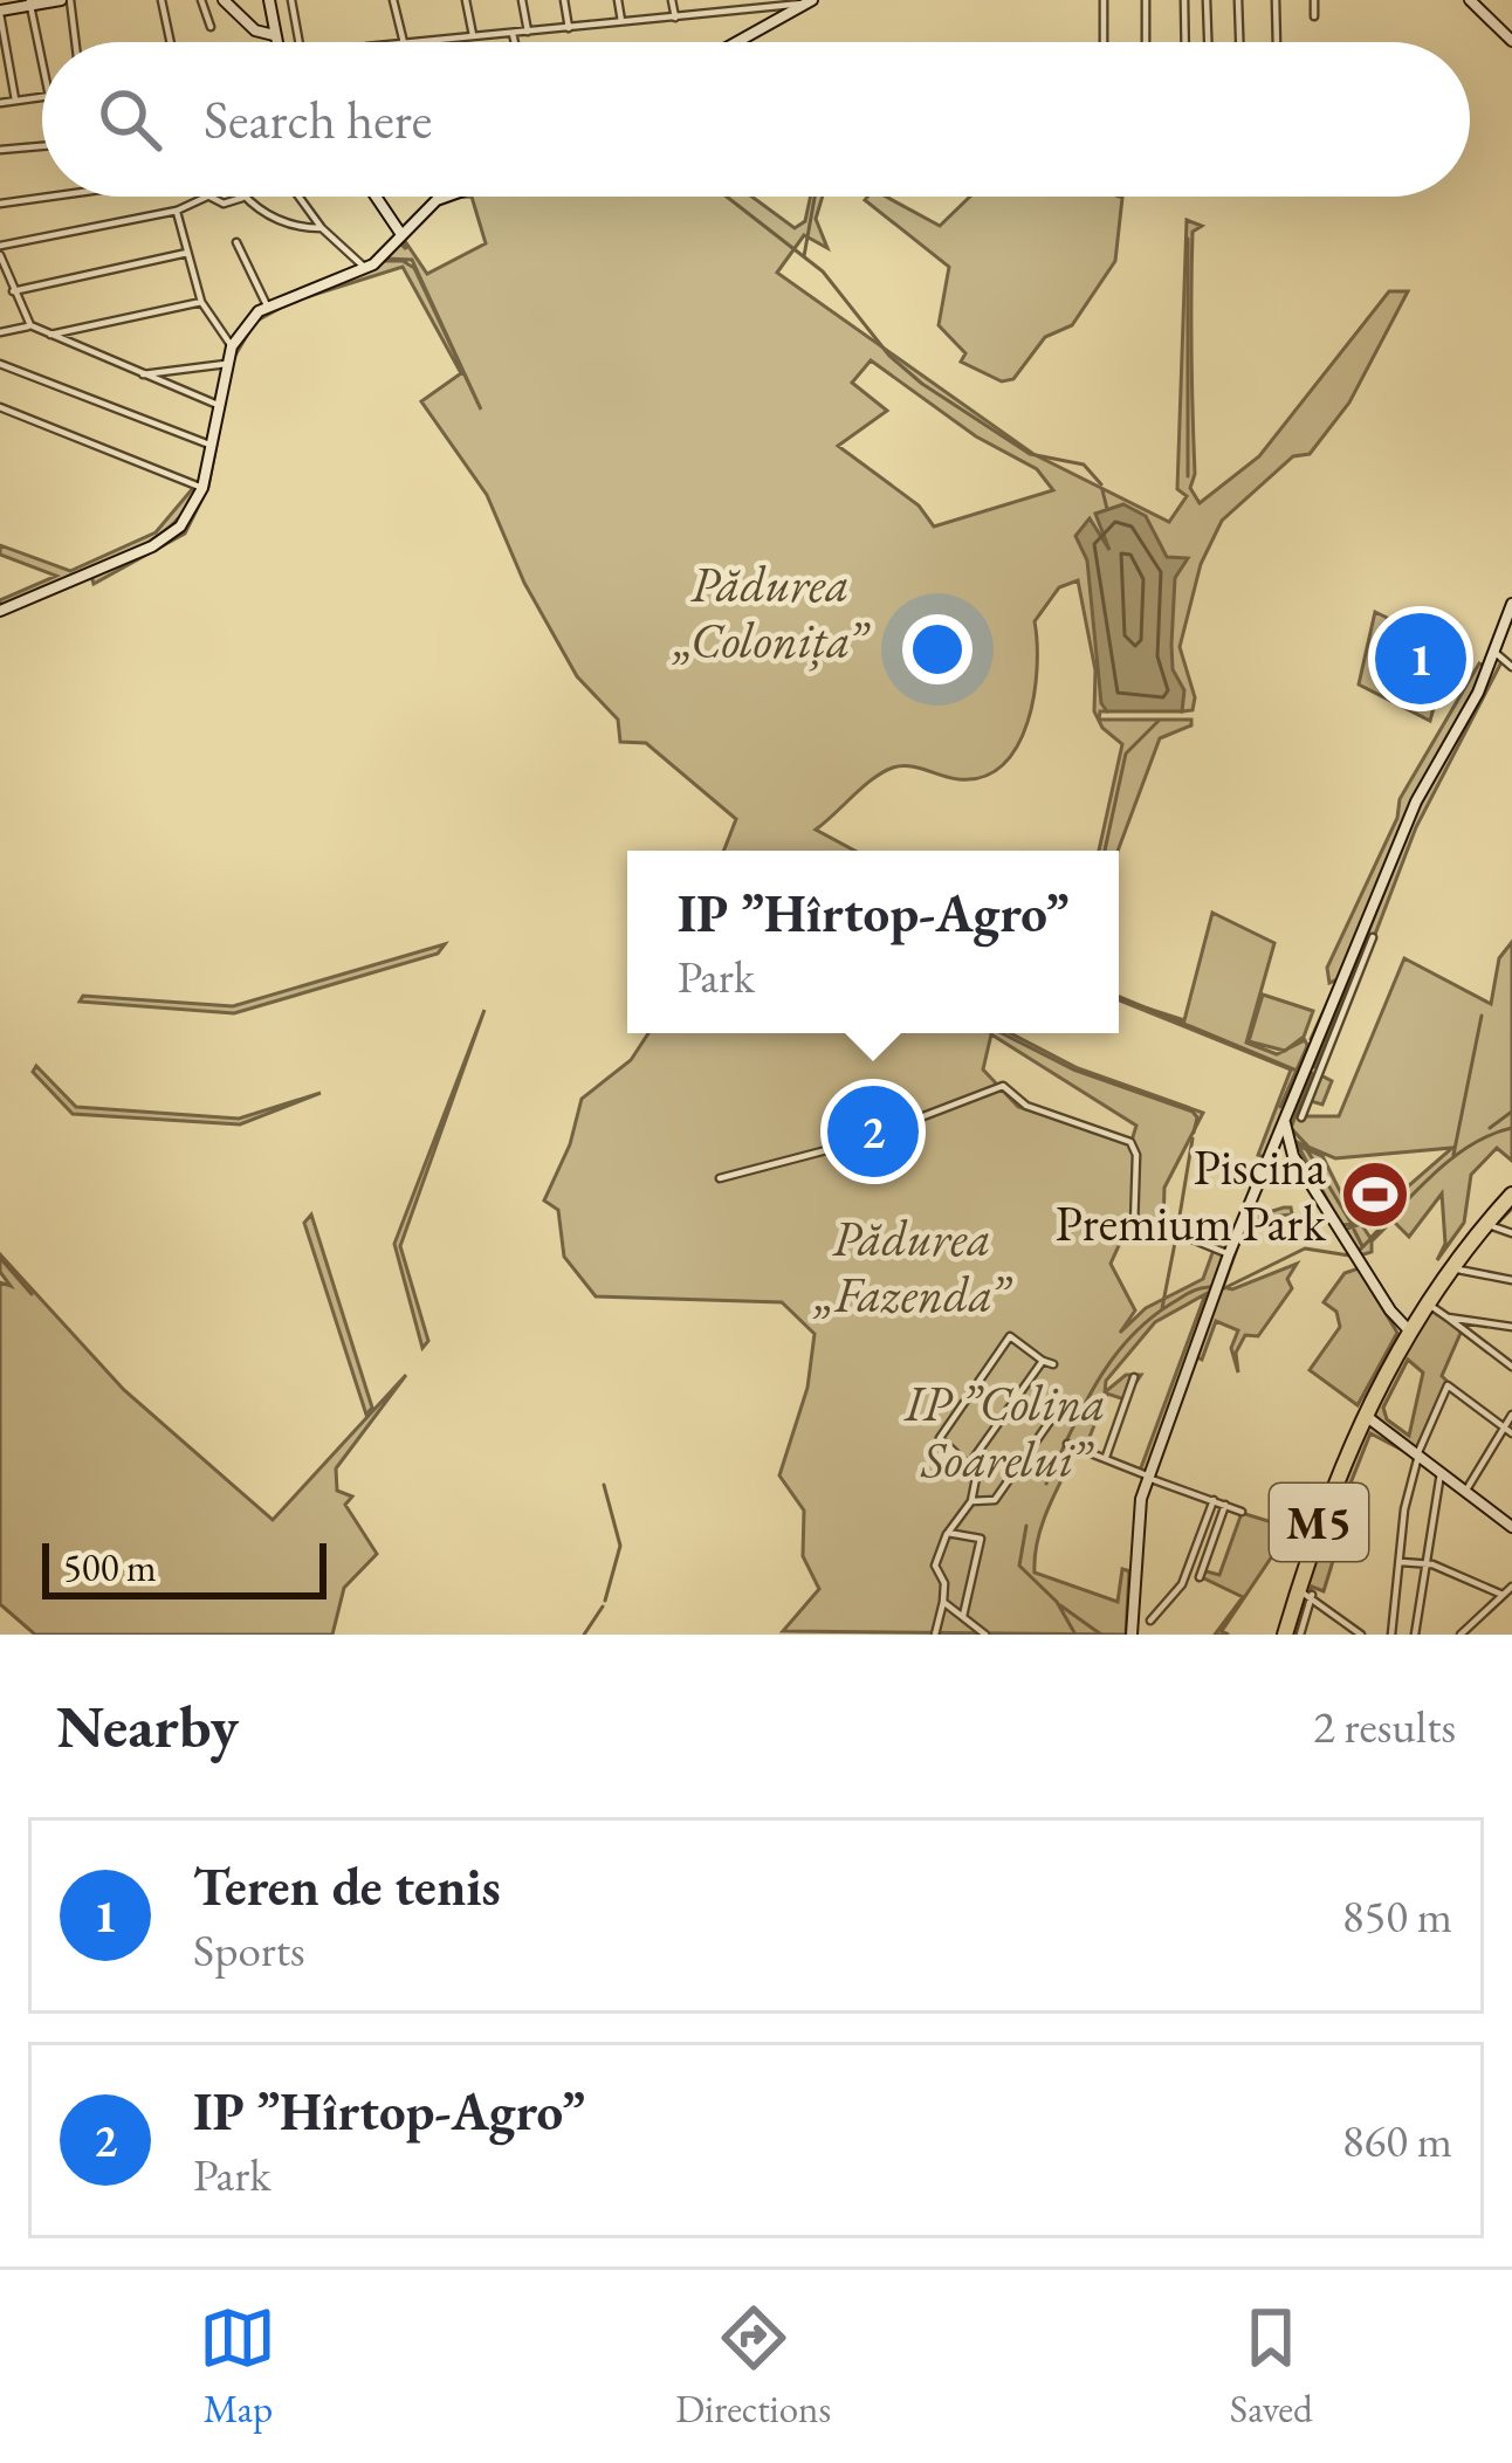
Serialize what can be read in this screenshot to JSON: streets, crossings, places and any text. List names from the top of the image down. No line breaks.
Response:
{"streets":{"highway":["M5"]},"parks":["Pădurea „Colonița”","Pădurea „Fazenda”","IP ”Colina Soarelui”"],"places":{"sports":["Piscina Premium Park"]},"scale_bar":"500 m","page":{"search":"Search here","pins":["1","2"],"popup":["IP ”Hîrtop-Agro”","Park"],"scale":"500 m","heading":["Nearby","2 results"],"list":[{"mark":"1","name":"Teren de tenis","note":"Sports","value":"850 m"},{"mark":"2","name":"IP ”Hîrtop-Agro”","note":"Park","value":"860 m"}],"nav":["Map","Directions","Saved"]}}
